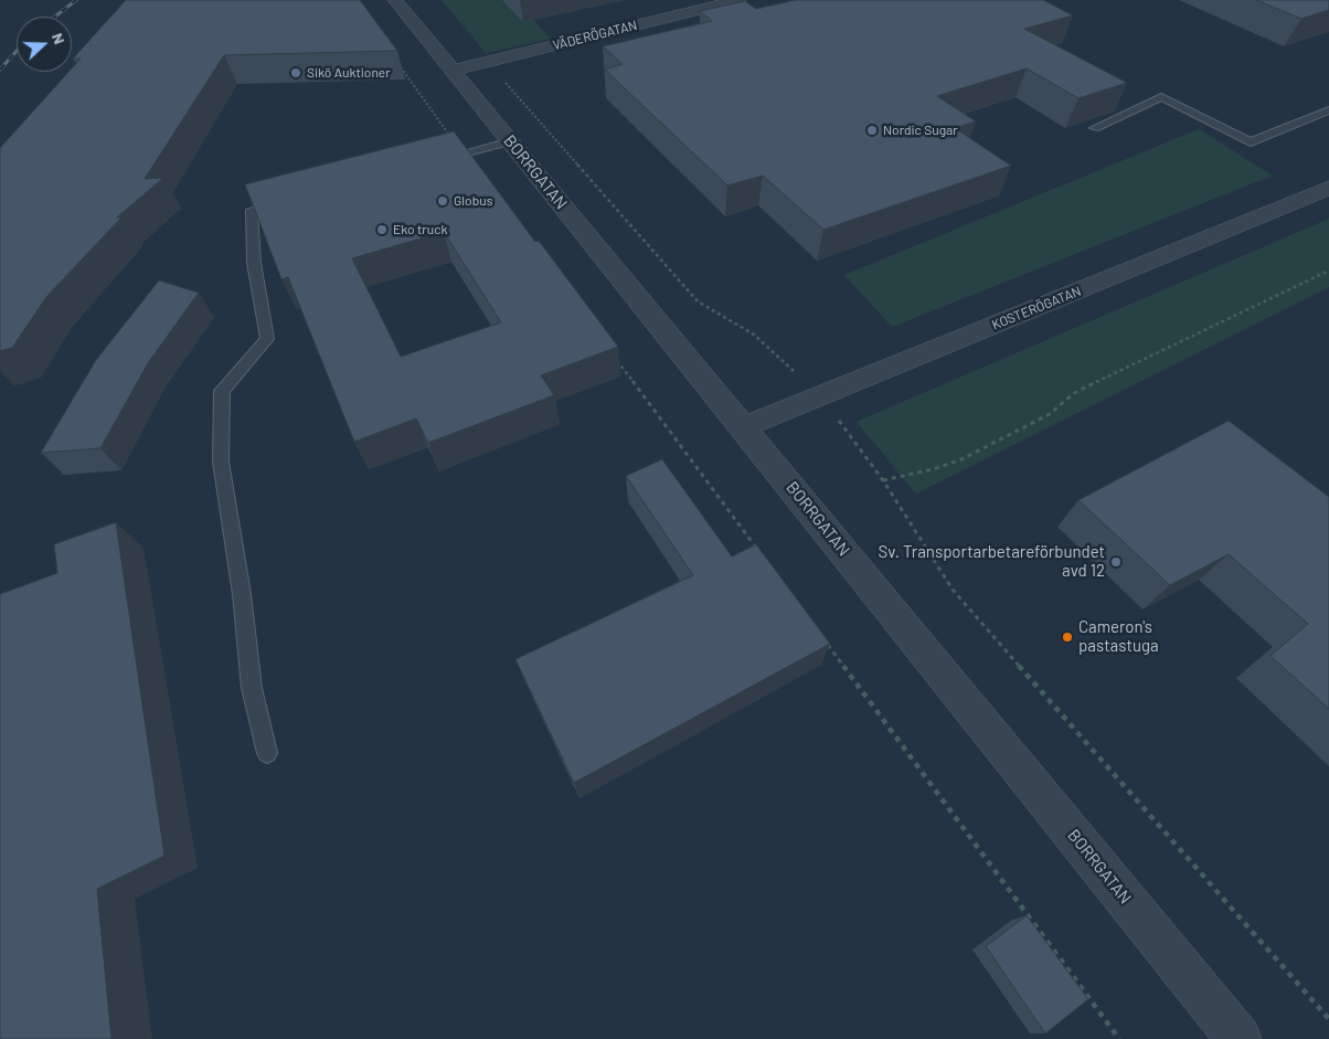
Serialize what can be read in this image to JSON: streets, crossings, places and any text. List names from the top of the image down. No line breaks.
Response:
{"streets":{"street":["VÄDERÖGATAN","BORRGATAN","KOSTERÖGATAN"]},"crossings":[["VÄDERÖGATAN","BORRGATAN"],["BORRGATAN","KOSTERÖGATAN"]],"places":["Sikö Auktioner","Nordic Sugar","Globus","Eko truck","Sv. Transportarbetareförbundet avd 12","Cameron's pastastuga"],"north":"right"}
